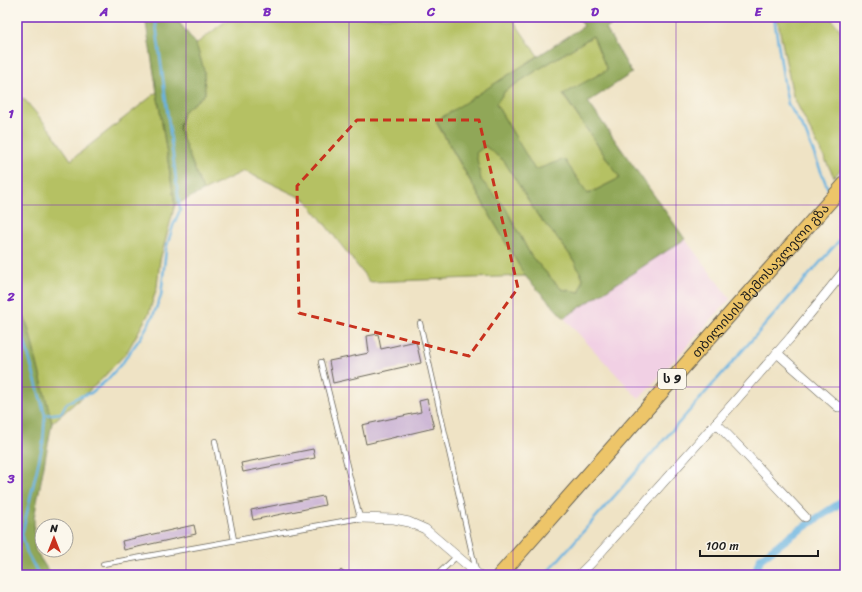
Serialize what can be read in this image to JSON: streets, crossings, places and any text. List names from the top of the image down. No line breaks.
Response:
{"streets":{"highway":["თბილისის შემოსავლელი გზა","ს 9"]},"scale_bar":"100 m","north":"top","grid":{"columns":["A","B","C","D","E"],"rows":["1","2","3"]}}
